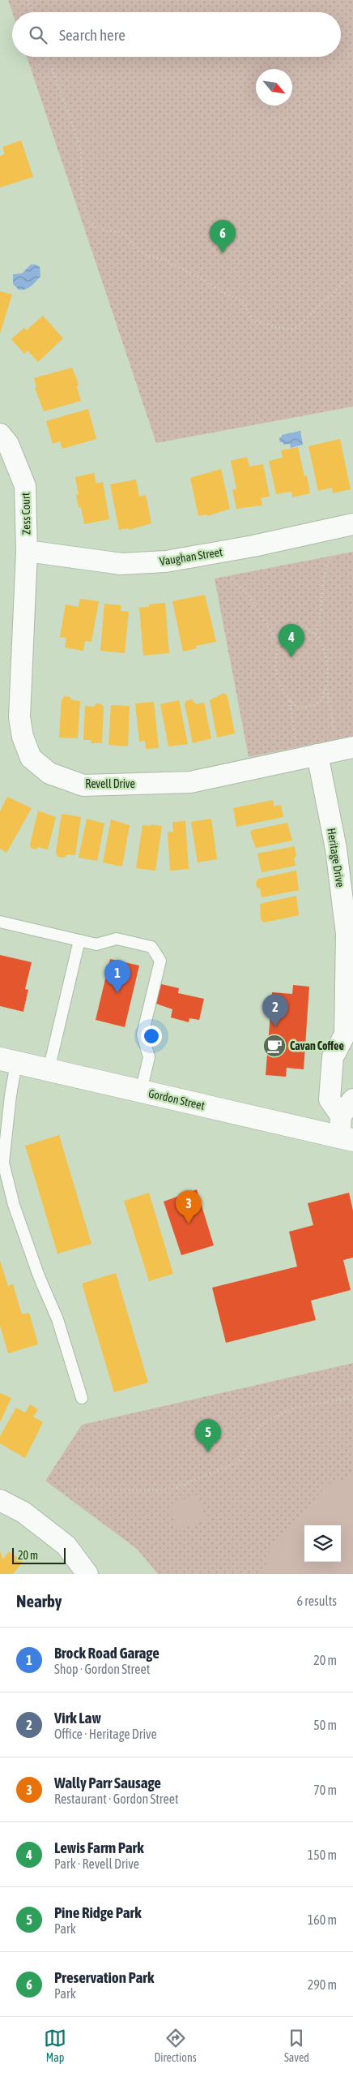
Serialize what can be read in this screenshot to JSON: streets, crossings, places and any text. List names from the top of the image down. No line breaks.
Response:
{"streets":{"main road":["Gordon Street"],"street":["Zess Court","Vaughan Street","Revell Drive","Heritage Drive"]},"crossings":[["Zess Court","Vaughan Street"],["Zess Court","Revell Drive"],["Vaughan Street","Revell Drive"],["Revell Drive","Heritage Drive"],["Heritage Drive","Gordon Street"]],"places":{"cafe":["Cavan Coffee"]},"scale_bar":"20 m","north":"bottom right","page":{"search":"Search here","pins":["6","4","1","2","3","5"],"scale":"20 m","heading":["Nearby","6 results"],"list":[{"mark":"1","name":"Brock Road Garage","note":"Shop · Gordon Street","value":"20 m"},{"mark":"2","name":"Virk Law","note":"Office · Heritage Drive","value":"50 m"},{"mark":"3","name":"Wally Parr Sausage","note":"Restaurant · Gordon Street","value":"70 m"},{"mark":"4","name":"Lewis Farm Park","note":"Park · Revell Drive","value":"150 m"},{"mark":"5","name":"Pine Ridge Park","note":"Park","value":"160 m"},{"mark":"6","name":"Preservation Park","note":"Park","value":"290 m"}],"nav":["Map","Directions","Saved"]}}
